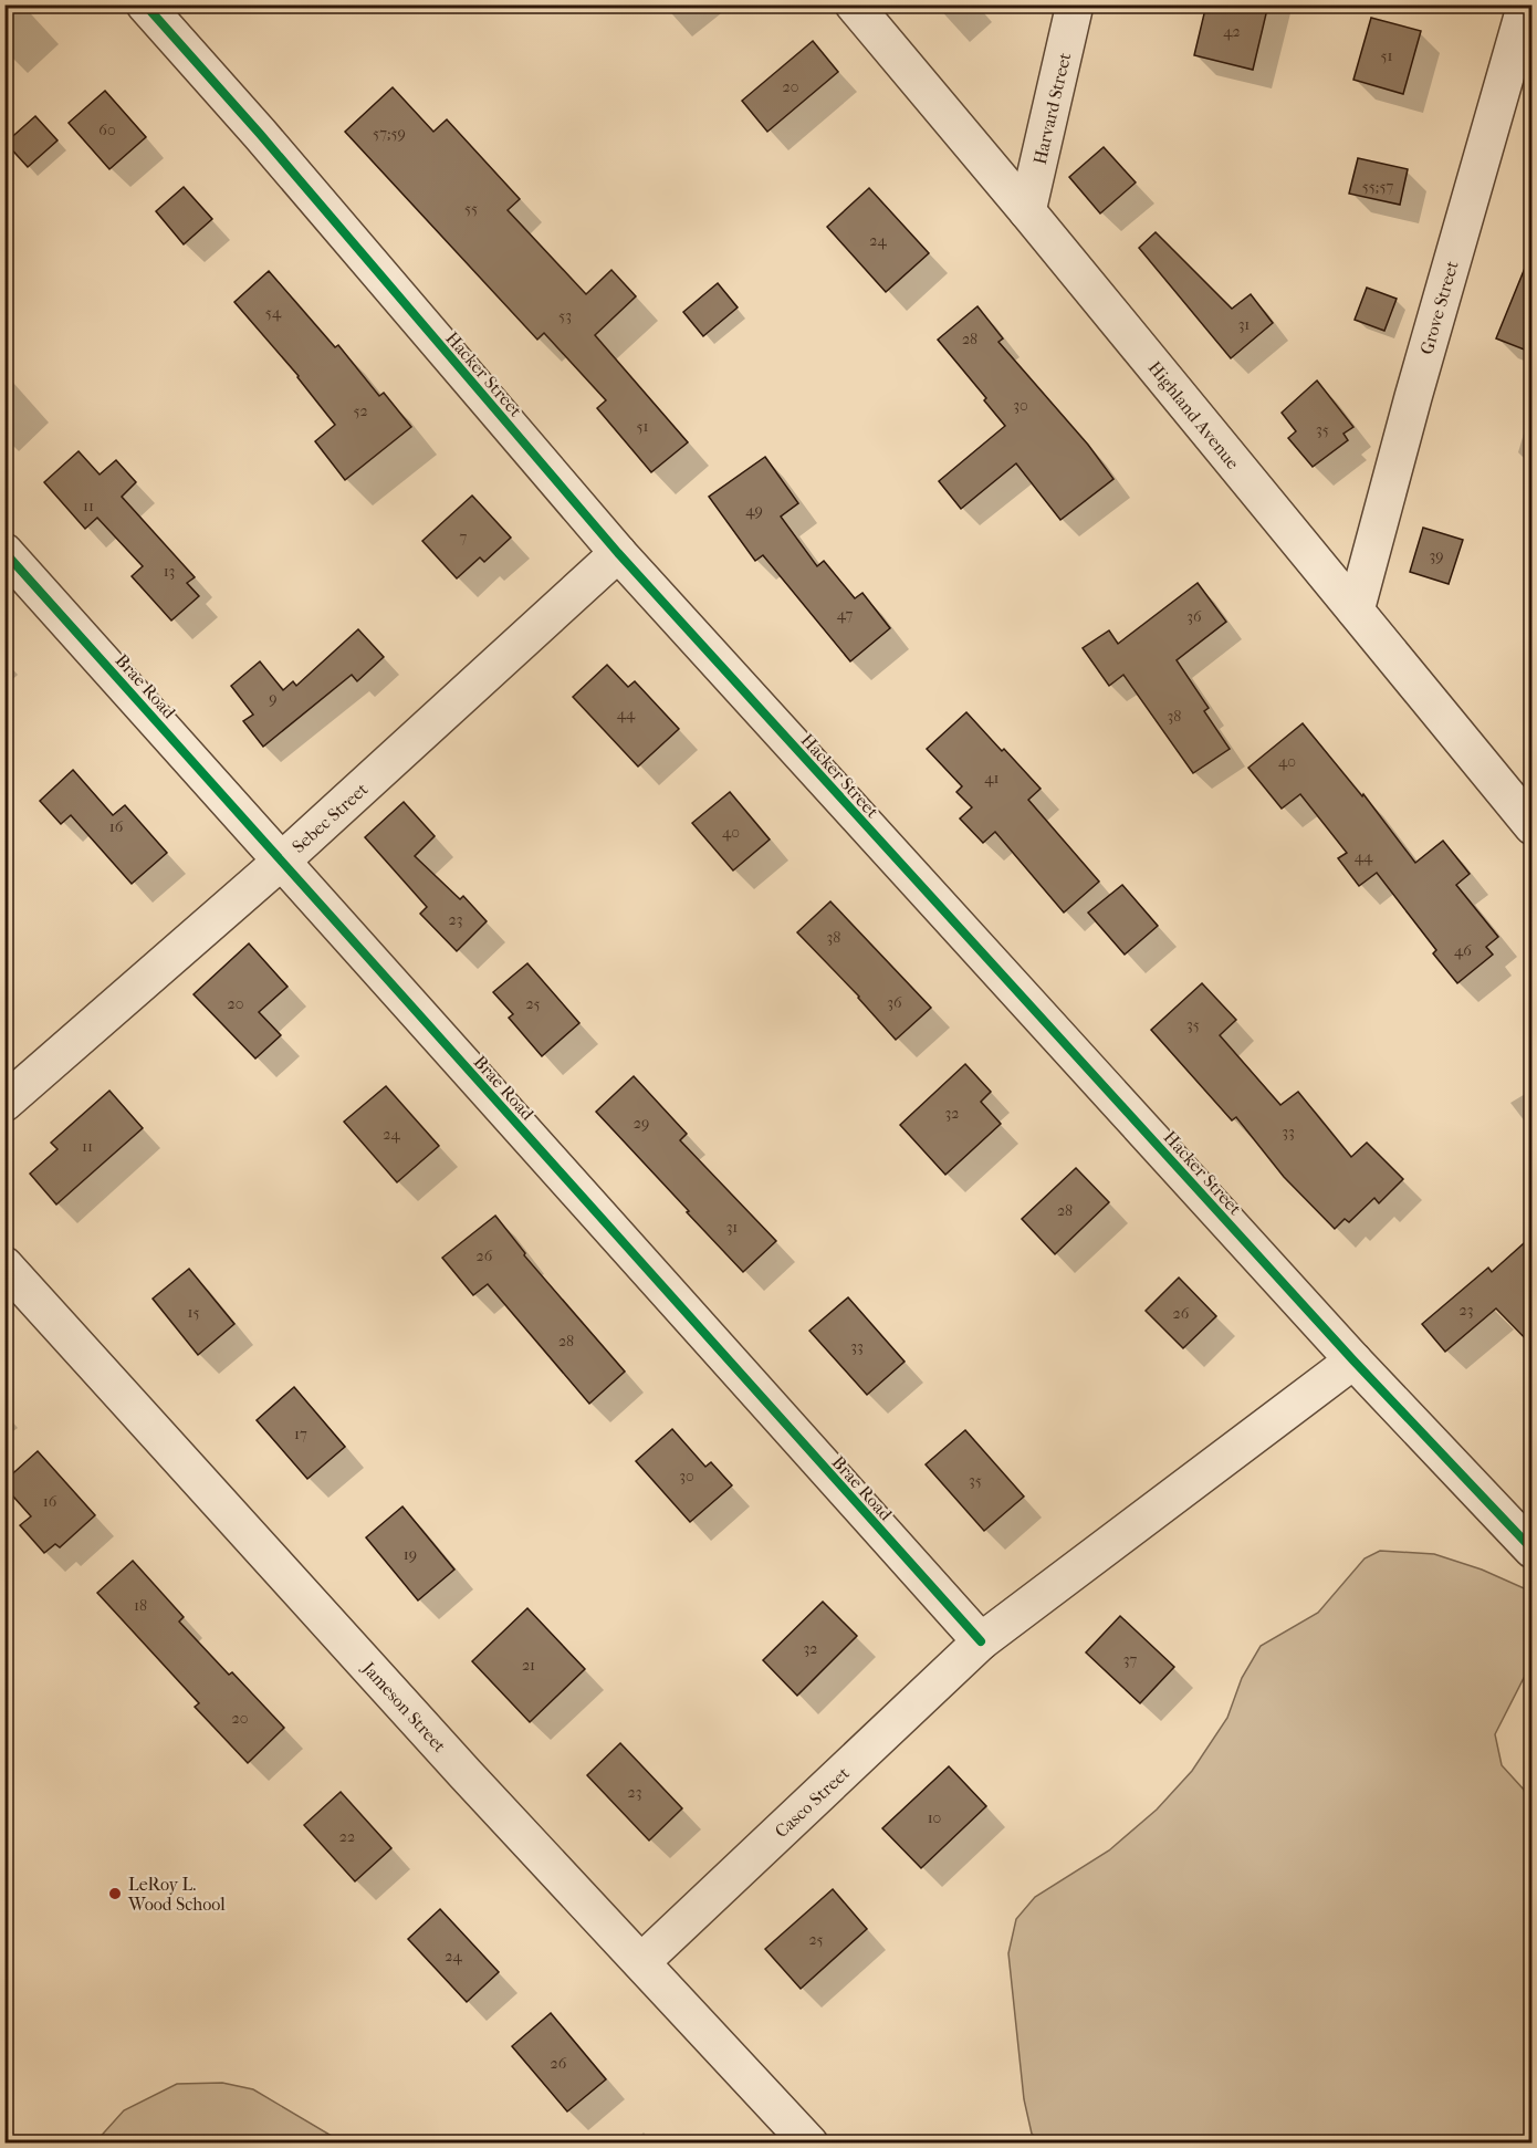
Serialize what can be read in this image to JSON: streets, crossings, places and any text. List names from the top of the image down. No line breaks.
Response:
{"streets":{"street":["Harvard Street","Grove Street","Hacker Street","Highland Avenue","Brae Road","Sebec Street","Jameson Street","Casco Street"]},"crossings":[["Harvard Street","Highland Avenue"],["Grove Street","Highland Avenue"],["Hacker Street","Sebec Street"],["Hacker Street","Casco Street"],["Brae Road","Sebec Street"],["Brae Road","Casco Street"],["Jameson Street","Casco Street"]],"places":["LeRoy L. Wood School"],"house_numbers":["42","51","20","60","57;59","55;57","55","24","54","53","31","28","30","52","51","35","11","49","7","39","13","47","36","9","44","38","40","41","16","40","44","23","38","46","36","20","25","35","32","29","33","24","11","28","31","26","23","15","26","28","33","17","30","35","16","19","18","32","37","21","20","23","10","22","25","24","26"]}
